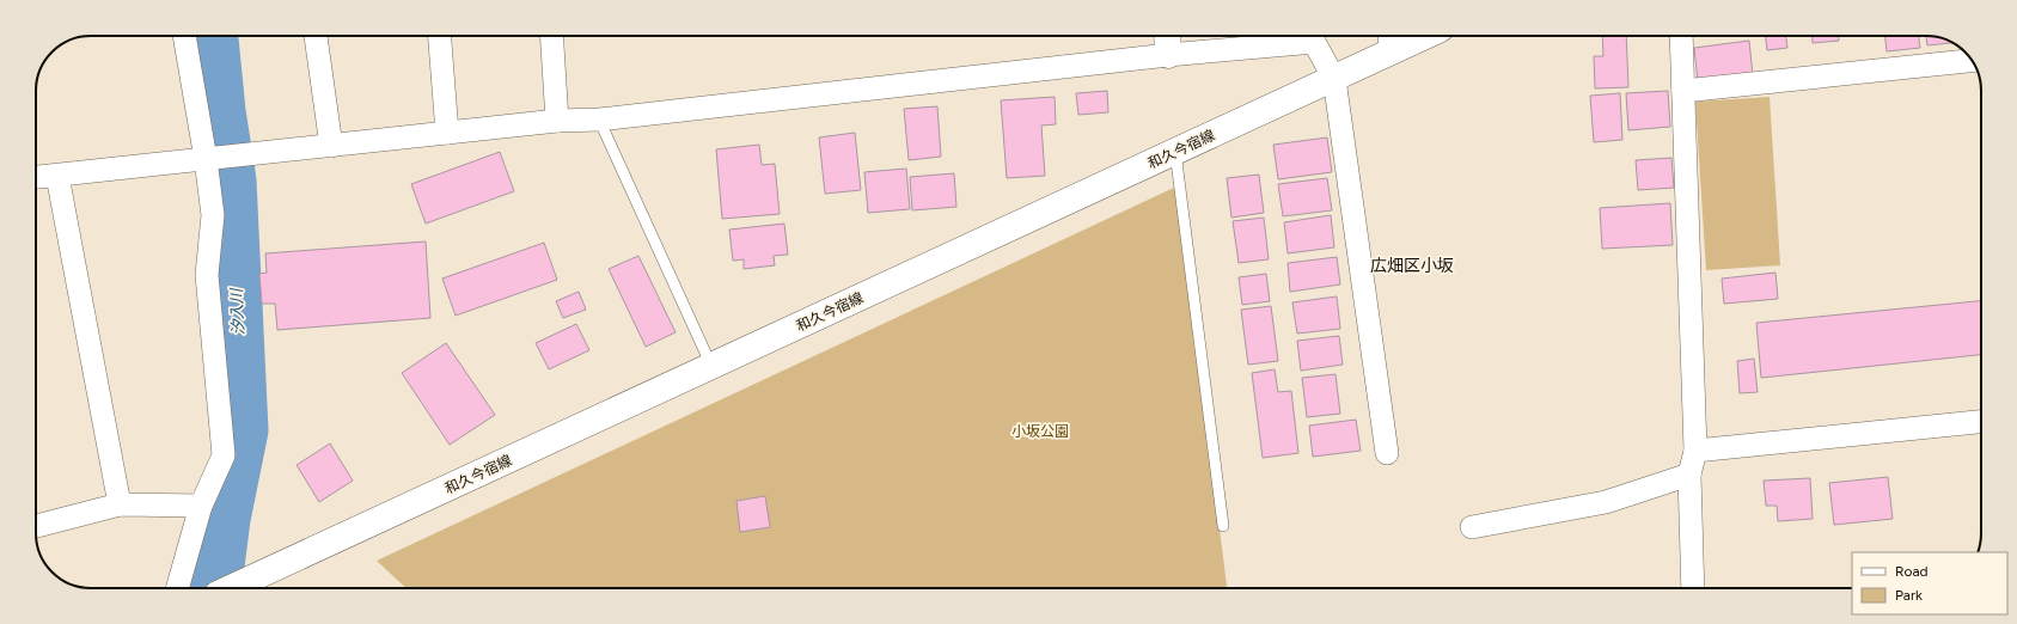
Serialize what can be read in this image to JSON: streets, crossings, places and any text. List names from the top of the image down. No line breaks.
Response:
{"streets":{"main road":["和久今宿線"]},"districts":["広畑区小坂"],"water":["汐入川"],"parks":["小坂公園"],"legend":["Road","Park"]}
